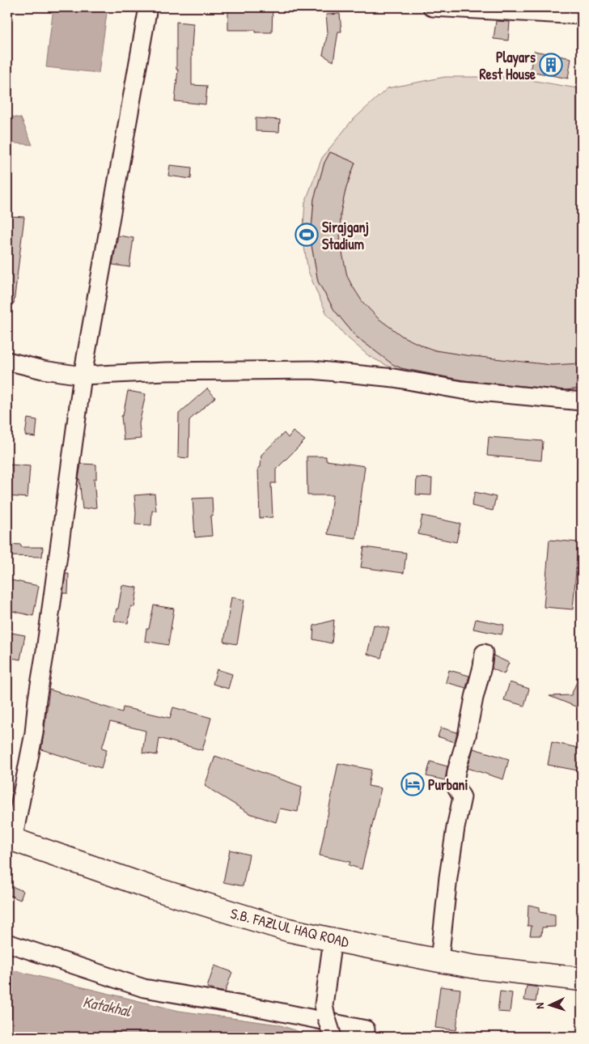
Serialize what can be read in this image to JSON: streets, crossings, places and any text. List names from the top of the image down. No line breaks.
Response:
{"streets":{"main road":["S.B. FAZLUL HAQ ROAD"]},"water":["Katakhal"],"places":{"building":["Playars Rest House"],"sports":["Sirajganj Stadium"],"hotel":["Purbani"]},"north":"left"}
